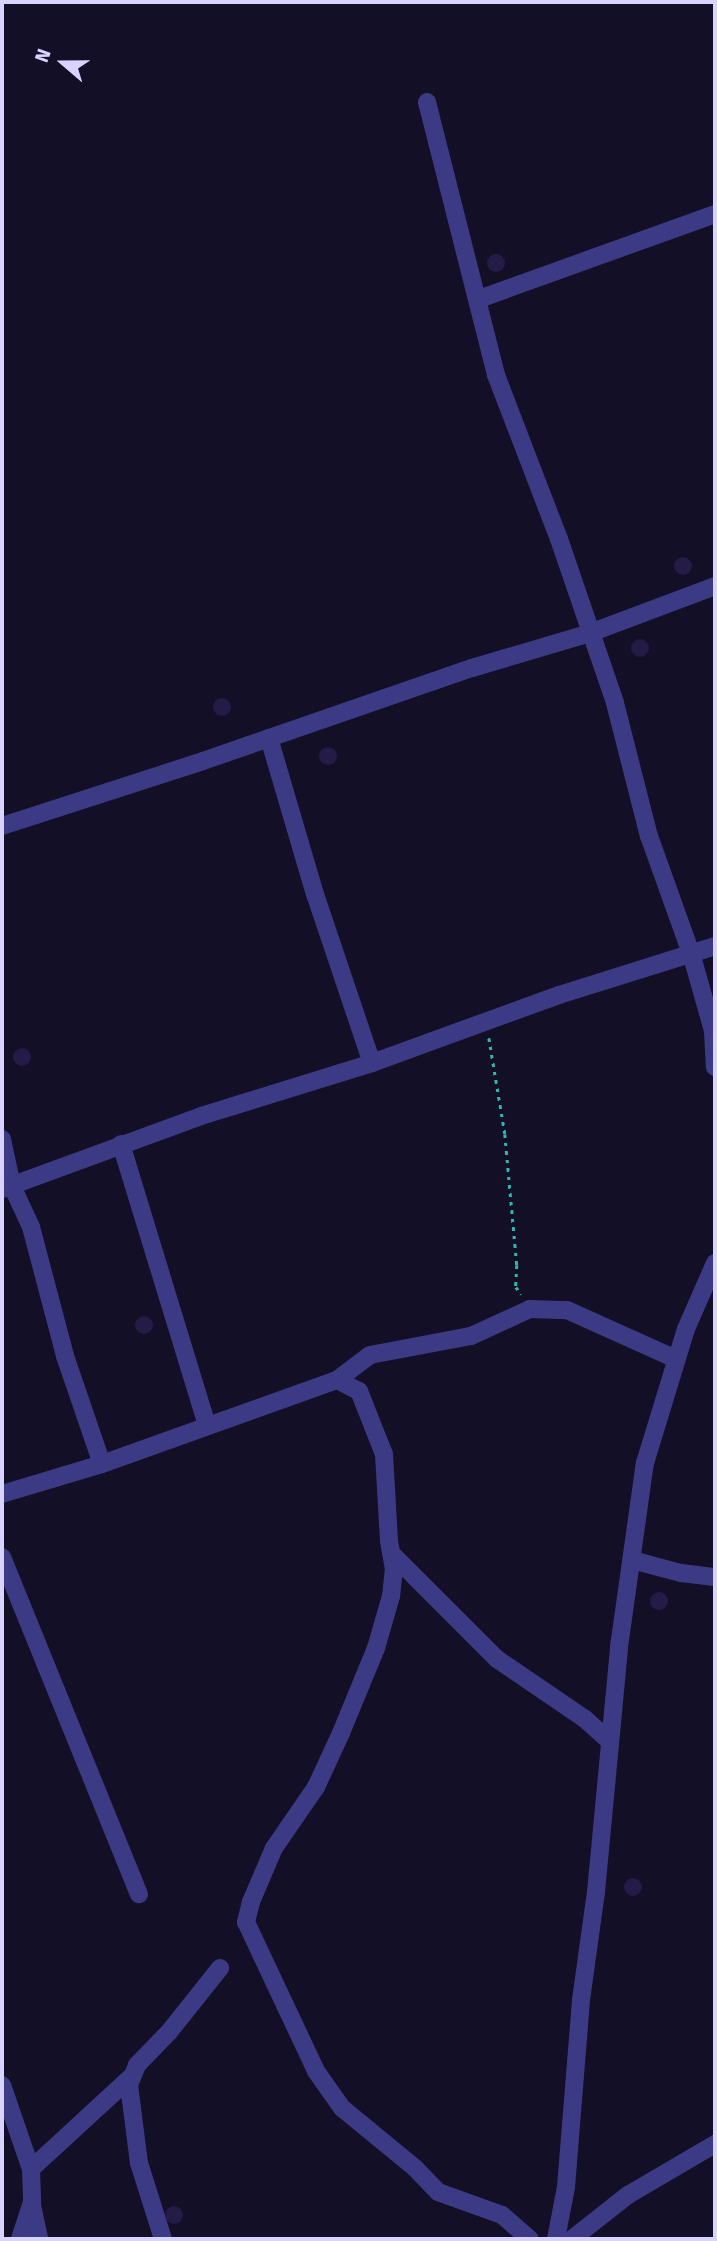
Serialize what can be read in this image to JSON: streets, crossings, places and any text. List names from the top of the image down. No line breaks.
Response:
{"north":"left"}
